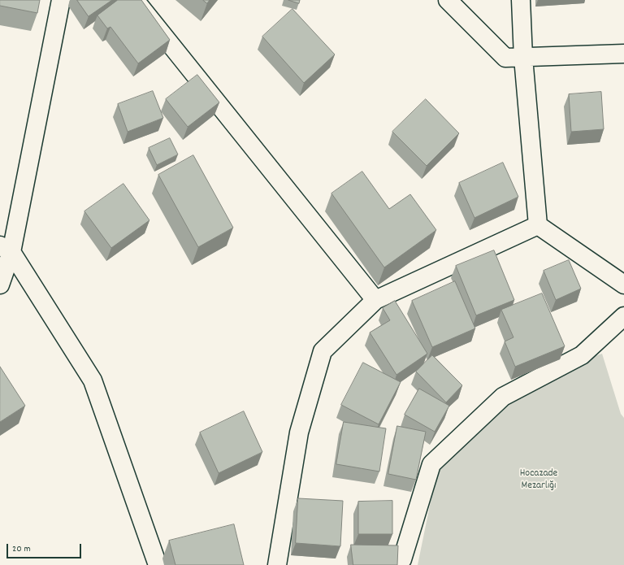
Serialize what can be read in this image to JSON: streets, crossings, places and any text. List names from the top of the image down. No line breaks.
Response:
{"parks":["Hocazade Mezarlığı"],"scale_bar":"20 m"}
